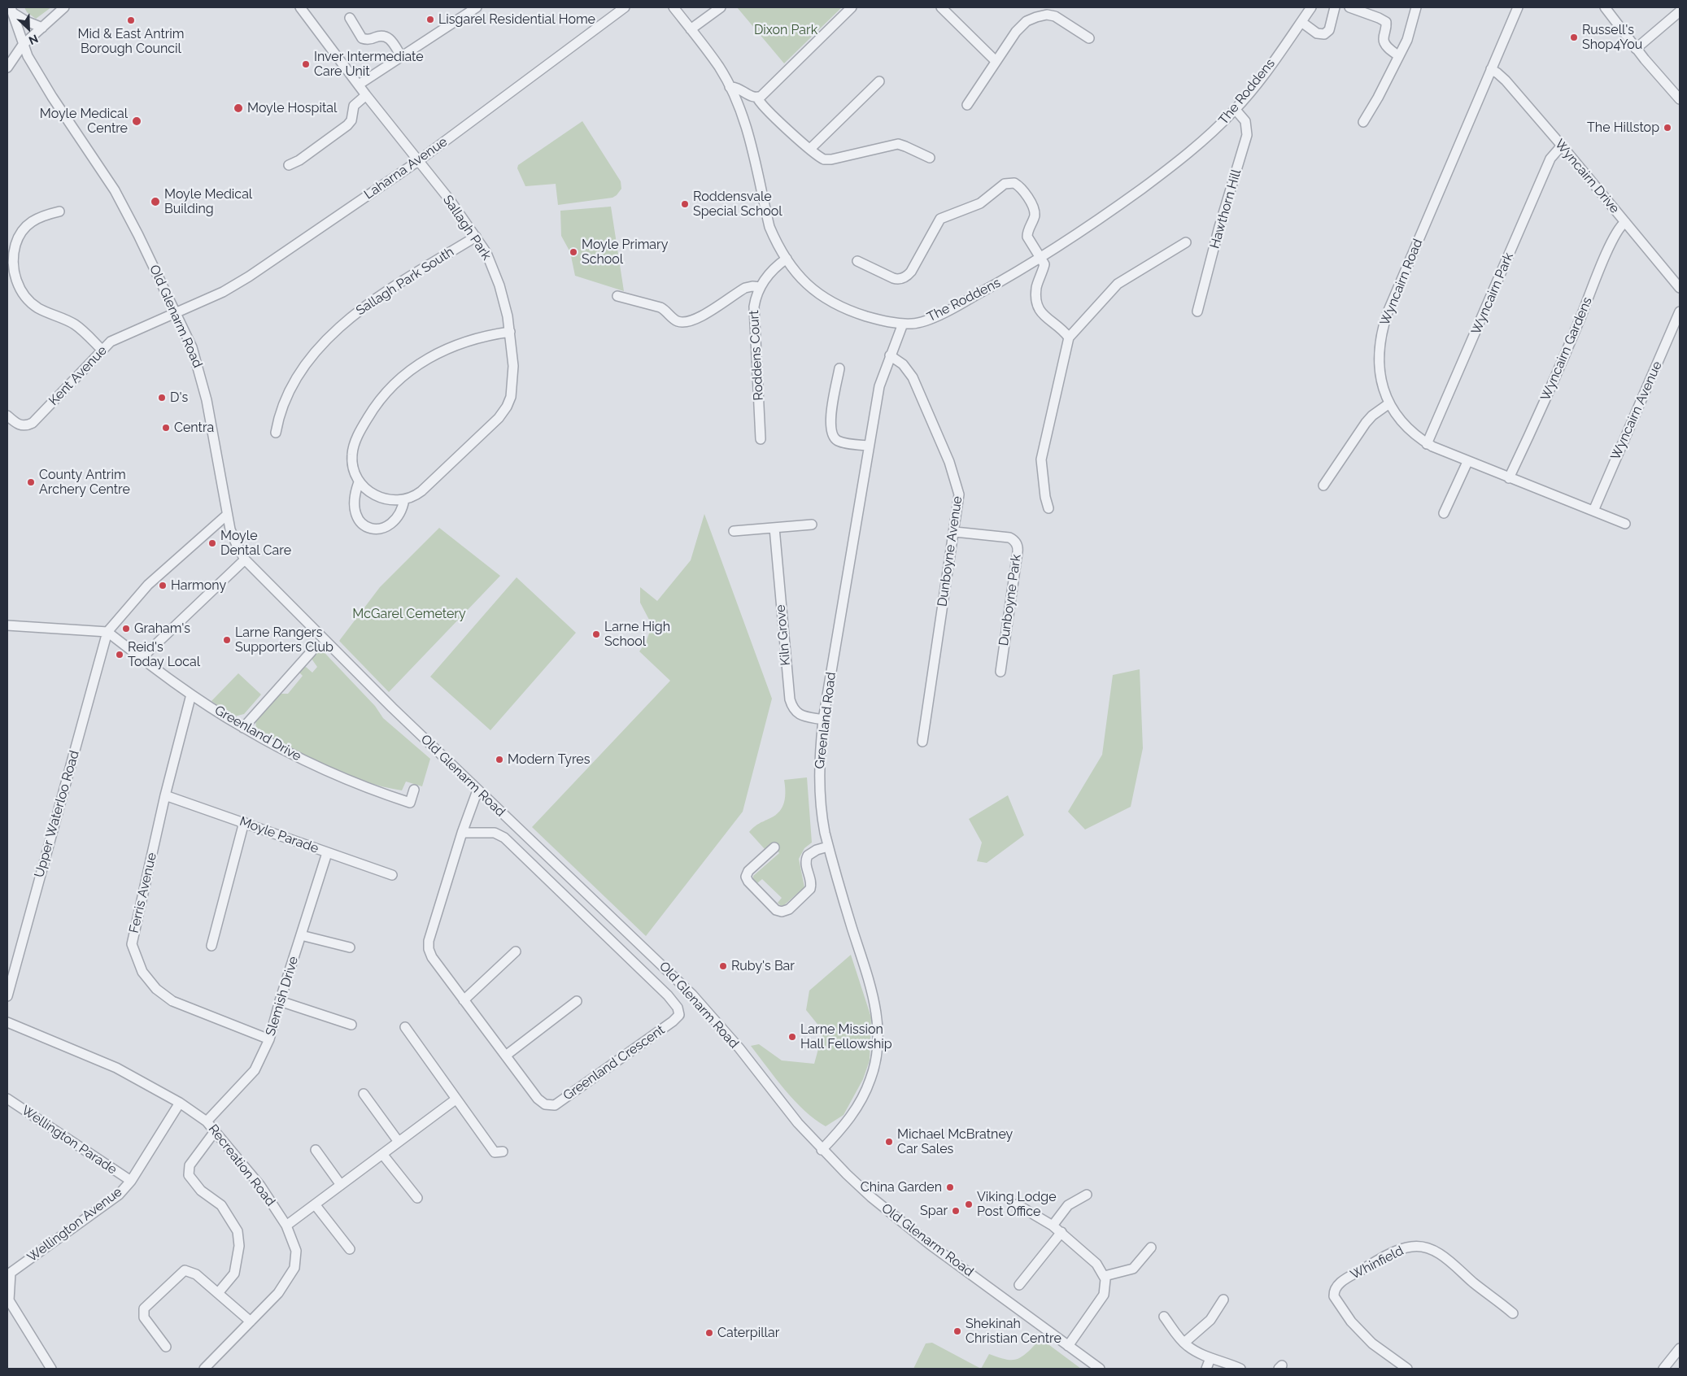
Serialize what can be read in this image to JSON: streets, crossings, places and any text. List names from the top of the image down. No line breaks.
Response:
{"streets":{"street":["The Roddens","Laharna Avenue","Wyncairn Drive","Hawthorn Hill","Sallagh Park","Sallagh Park South","Wyncairn Road","Wyncairn Park","Old Glenarm Road","Wyncairn Gardens","Roddens Court","Kent Avenue","Wyncairn Avenue","Dunboyne Avenue","Dunboyne Park","Kiln Grove","Greenland Road","Greenland Drive","Upper Waterloo Road","Moyle Parade","Ferris Avenue","Slemish Drive","Greenland Crescent","Wellington Parade","Recreation Road","Wellington Avenue","Whinfield"]},"crossings":[["The Roddens","Hawthorn Hill"],["The Roddens","Roddens Court"],["The Roddens","Greenland Road"],["Laharna Avenue","Sallagh Park"],["Laharna Avenue","Old Glenarm Road"],["Laharna Avenue","Kent Avenue"],["Wyncairn Drive","Wyncairn Road"],["Wyncairn Drive","Wyncairn Park"],["Wyncairn Drive","Wyncairn Gardens"],["Sallagh Park","Sallagh Park South"],["Wyncairn Road","Wyncairn Park"],["Wyncairn Road","Wyncairn Gardens"],["Wyncairn Road","Wyncairn Avenue"],["Old Glenarm Road","Kent Avenue"],["Old Glenarm Road","Greenland Road"],["Old Glenarm Road","Greenland Crescent"],["Dunboyne Avenue","Dunboyne Park"],["Dunboyne Avenue","Greenland Road"],["Kiln Grove","Greenland Road"],["Greenland Drive","Upper Waterloo Road"],["Greenland Drive","Ferris Avenue"],["Moyle Parade","Ferris Avenue"],["Moyle Parade","Slemish Drive"],["Ferris Avenue","Slemish Drive"],["Slemish Drive","Recreation Road"],["Wellington Parade","Wellington Avenue"],["Recreation Road","Wellington Avenue"]],"parks":["Dixon Park","McGarel Cemetery"],"places":["Lisgarel Residential Home","Mid & East Antrim Borough Council","Russell's Shop4You","Inver Intermediate Care Unit","Moyle Hospital","Moyle Medical Centre","The Hillstop","Moyle Medical Building","Roddensvale Special School","Moyle Primary School","D's","Centra","County Antrim Archery Centre","Moyle Dental Care","Harmony","Graham's","Larne High School","Larne Rangers Supporters Club","Reid's Today Local","Modern Tyres","Ruby's Bar","Larne Mission Hall Fellowship","Michael McBratney Car Sales","China Garden","Viking Lodge Post Office","Spar","Shekinah Christian Centre","Caterpillar"],"north":"bottom right"}
